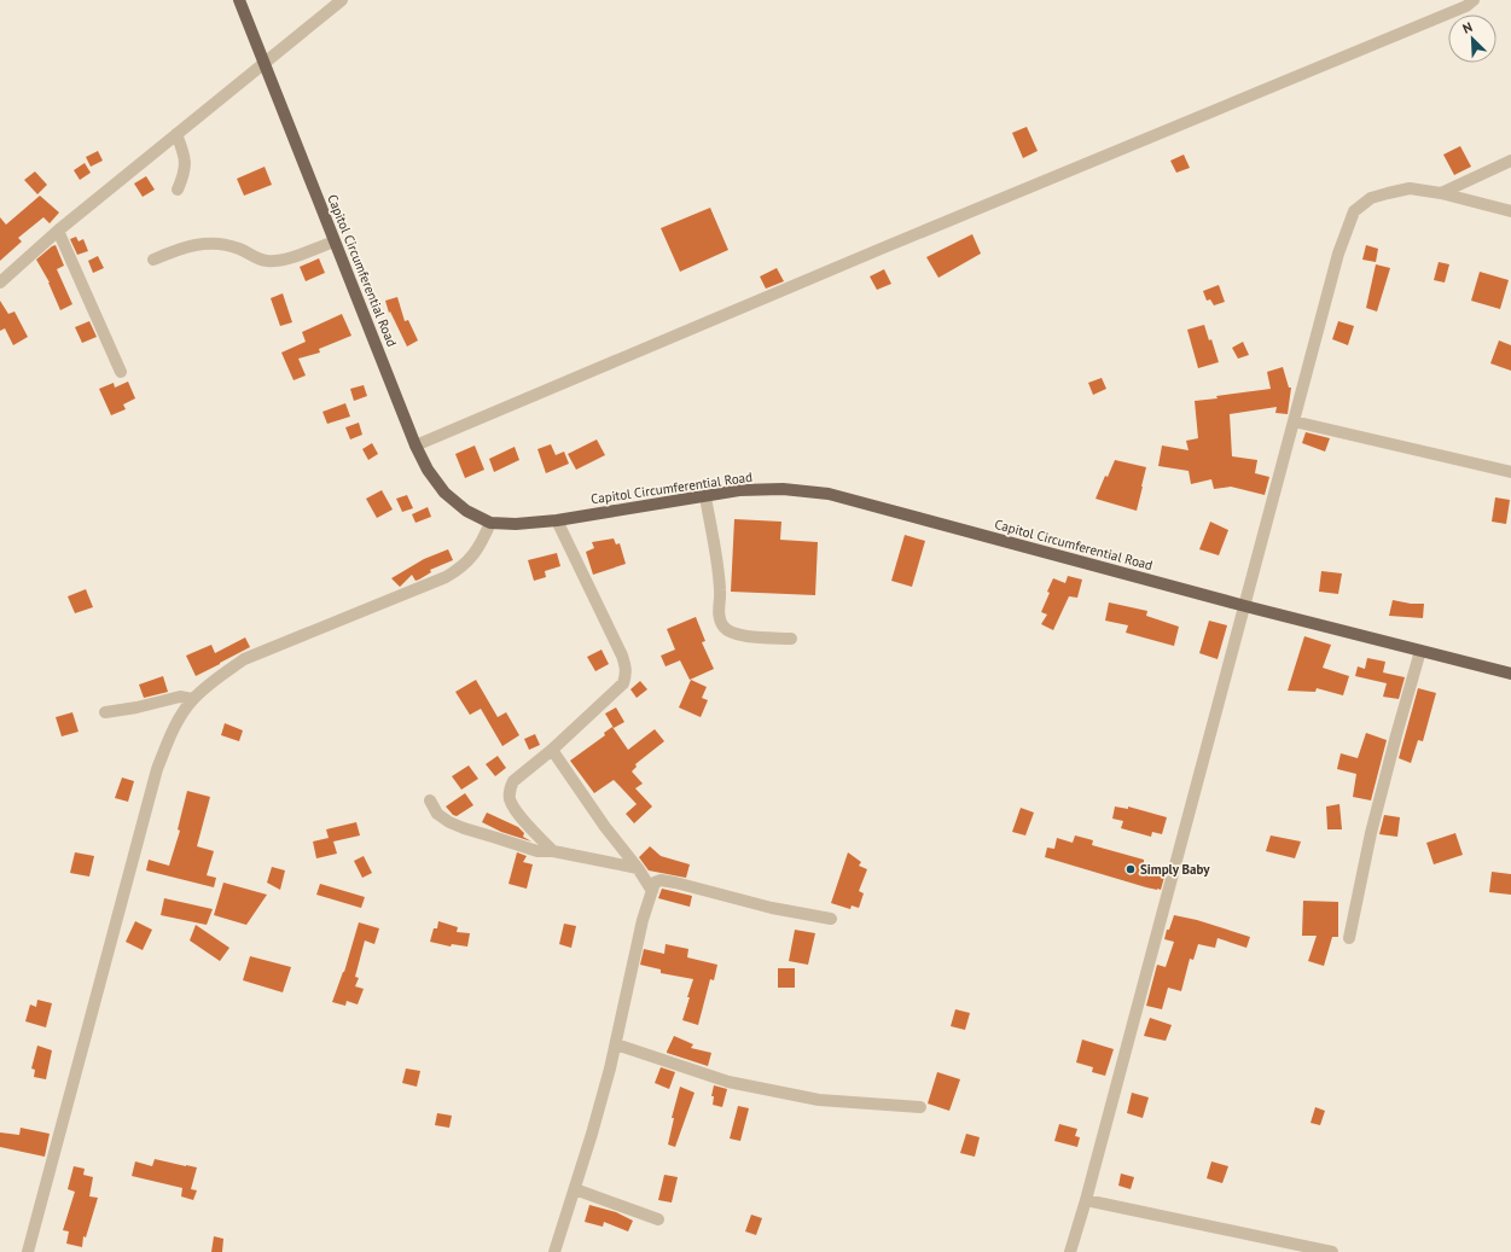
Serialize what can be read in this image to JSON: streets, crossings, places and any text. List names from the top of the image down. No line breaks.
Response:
{"streets":{"main road":["Capitol Circumferential Road"]},"places":["Simply Baby"],"north":"top left"}
